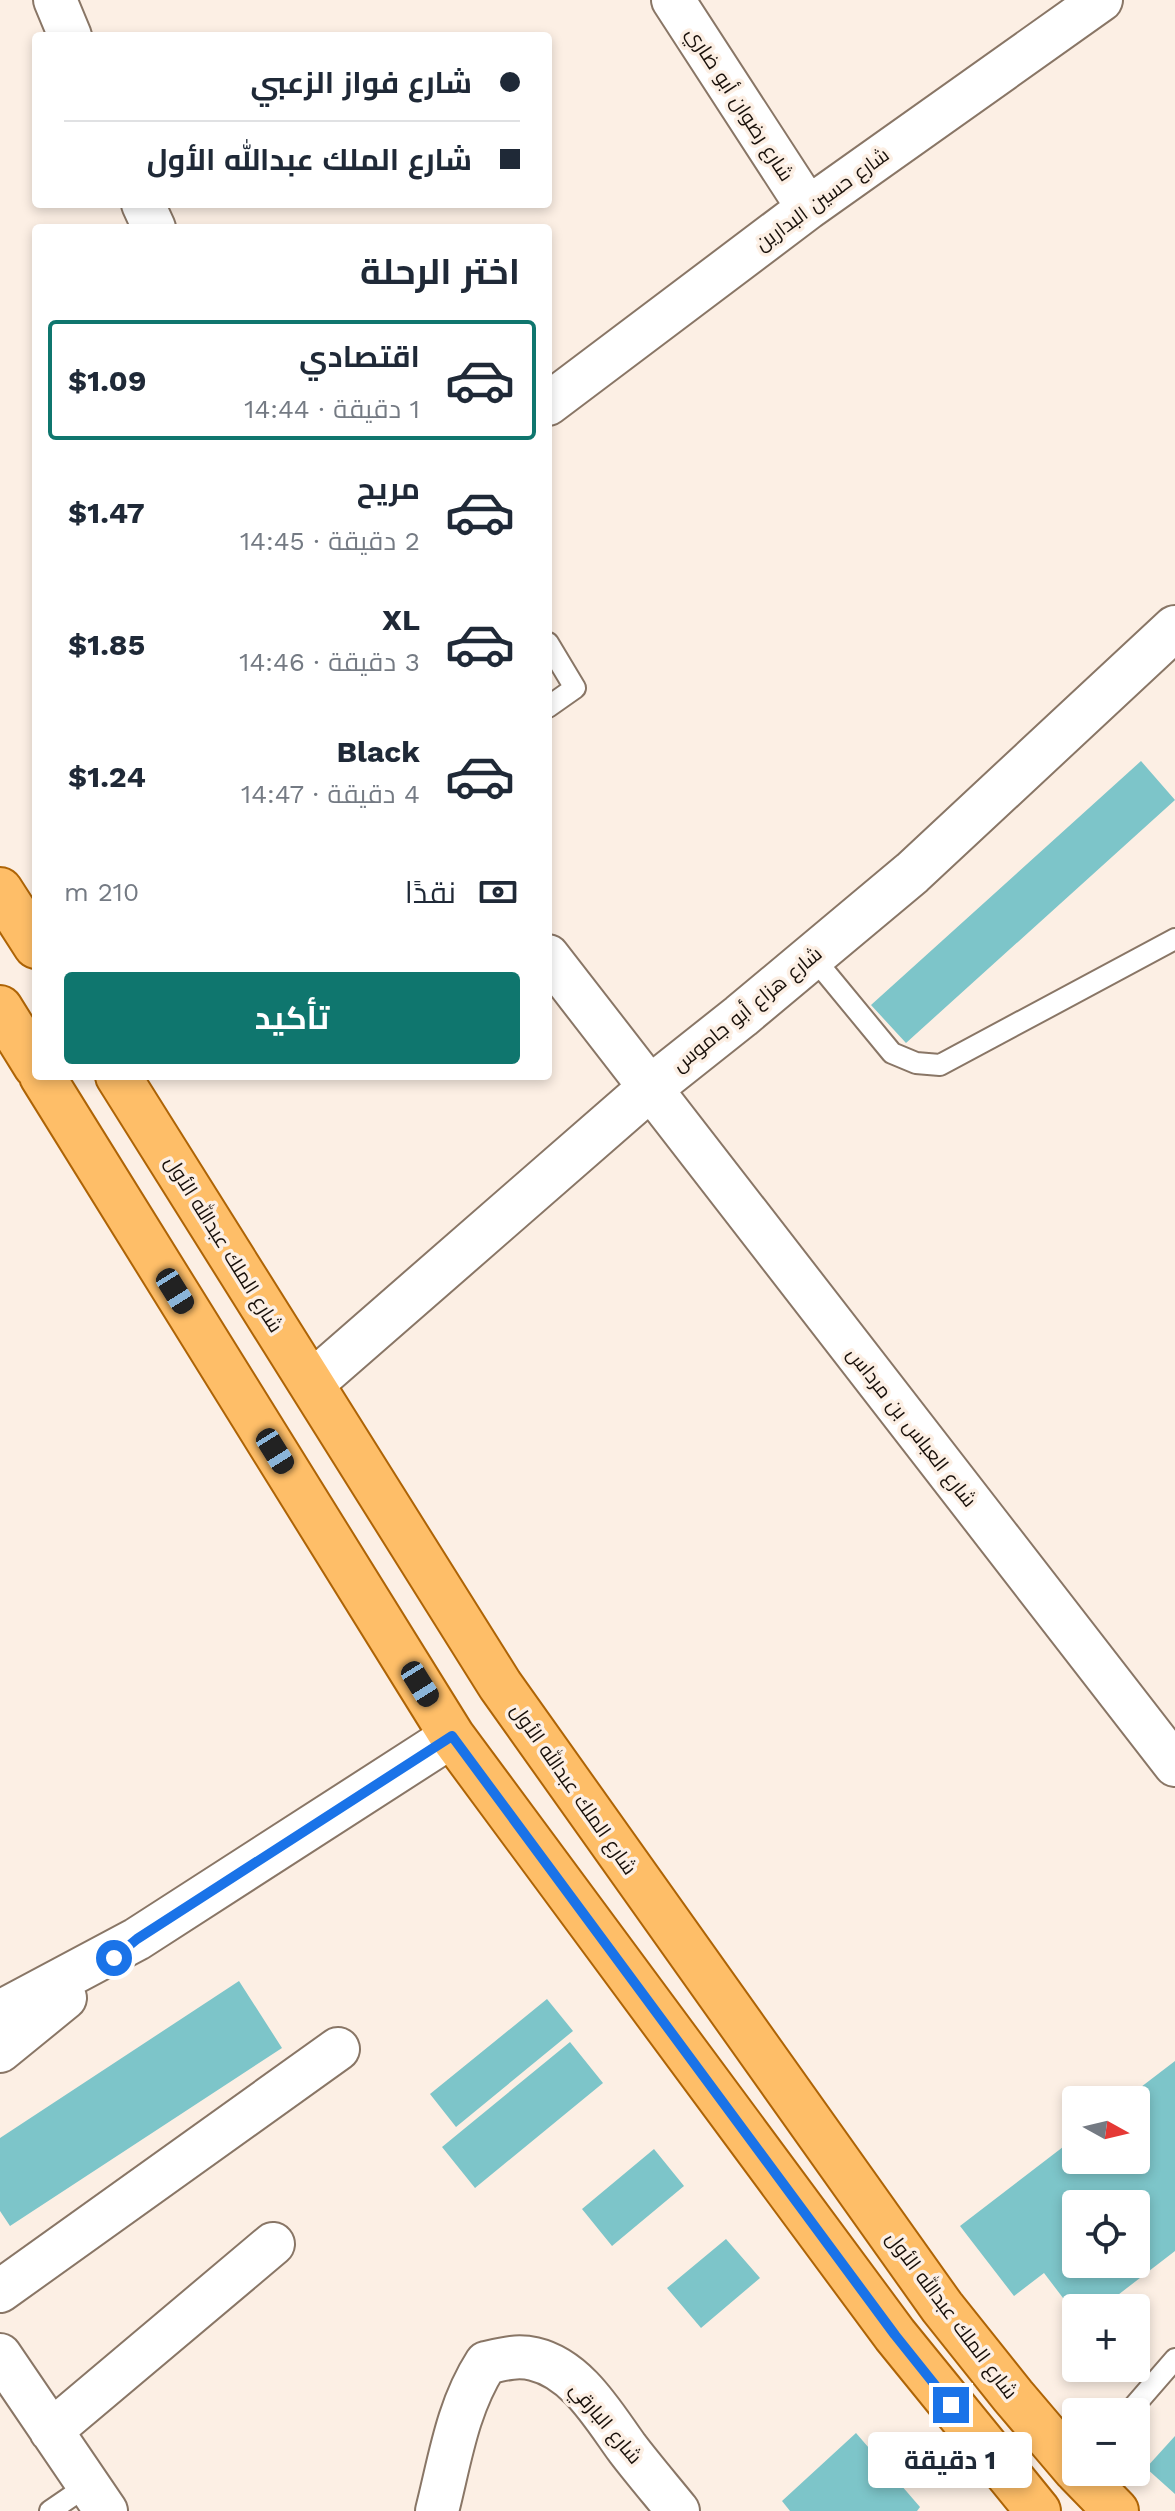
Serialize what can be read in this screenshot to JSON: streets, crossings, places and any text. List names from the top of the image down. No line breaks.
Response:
{"streets":{"main road":["شارع الملك عبدالله الأول"],"street":["شارع رضوان أبو ضاري","شارع حسين البدارين","شارع هزاع أبو جاموس","شارع العباس بن مرداس","شارع البارقي"]},"crossings":[["شارع رضوان أبو ضاري","شارع حسين البدارين"],["شارع هزاع أبو جاموس","شارع الملك عبدالله الأول"],["شارع هزاع أبو جاموس","شارع العباس بن مرداس"]],"north":"right","page":{"banner":["شارع فواز الزعبي","شارع الملك عبدالله الأول"],"heading":"اختر الرحلة","list":[{"name":"اقتصادي","note":"1 دقيقة · 14:44","value":"$1.09"},{"name":"مريح","note":"2 دقيقة · 14:45","value":"$1.47"},{"name":"XL","note":"3 دقيقة · 14:46","value":"$1.85"},{"name":"Black","note":"4 دقيقة · 14:47","value":"$1.24"}],"pay":["نقدًا","210 m"],"buttons":"تأكيد","map_buttons":["+","−"],"bubble":"1 دقيقة"}}
